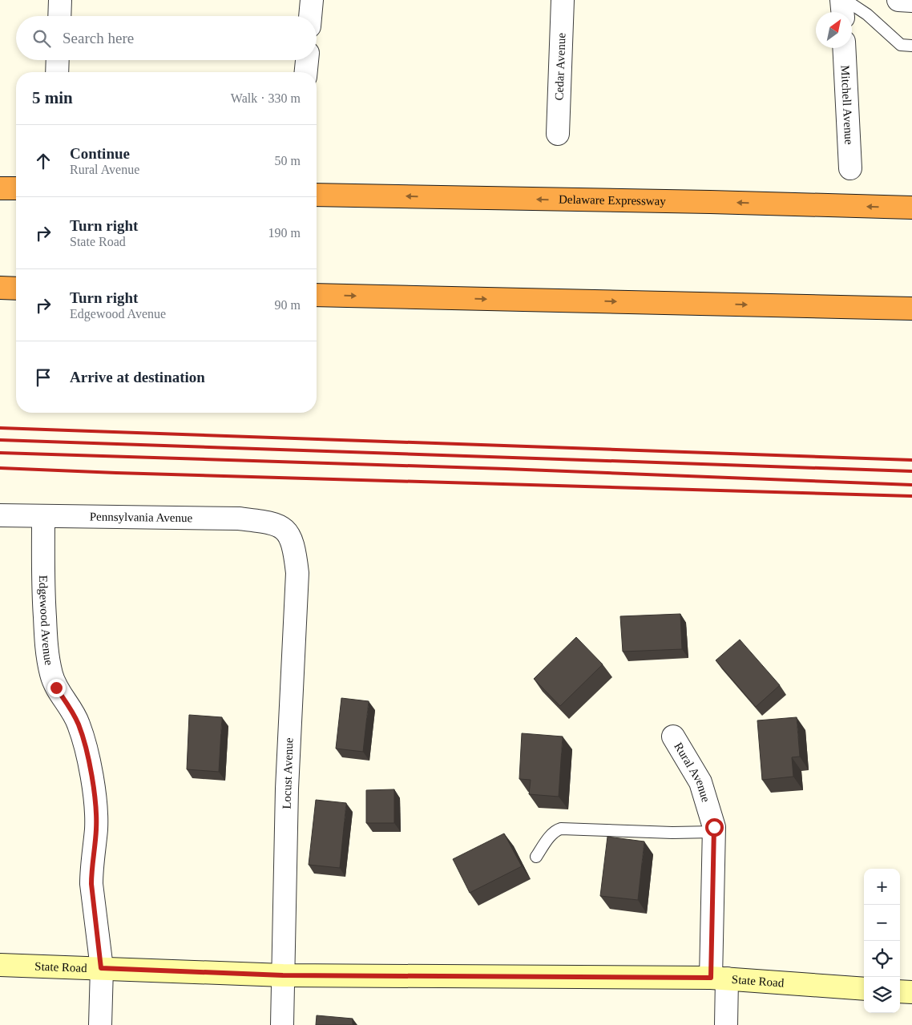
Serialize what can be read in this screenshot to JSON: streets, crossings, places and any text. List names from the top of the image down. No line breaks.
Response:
{"streets":{"highway":["Delaware Expressway"],"main road":["State Road"],"street":["Cedar Avenue","Mitchell Avenue","Pennsylvania Avenue","Edgewood Avenue","Locust Avenue","Rural Avenue"]},"crossings":[["Pennsylvania Avenue","Edgewood Avenue"],["Pennsylvania Avenue","Locust Avenue"],["Edgewood Avenue","State Road"],["Locust Avenue","State Road"],["Rural Avenue","State Road"]],"north":"top right","page":{"search":"Search here","heading":["5 min","Walk · 330 m"],"list":[["Continue","Rural Avenue","50 m"],["Turn right","State Road","190 m"],["Turn right","Edgewood Avenue","90 m"],"Arrive at destination"],"map_buttons":["+","−"]}}
